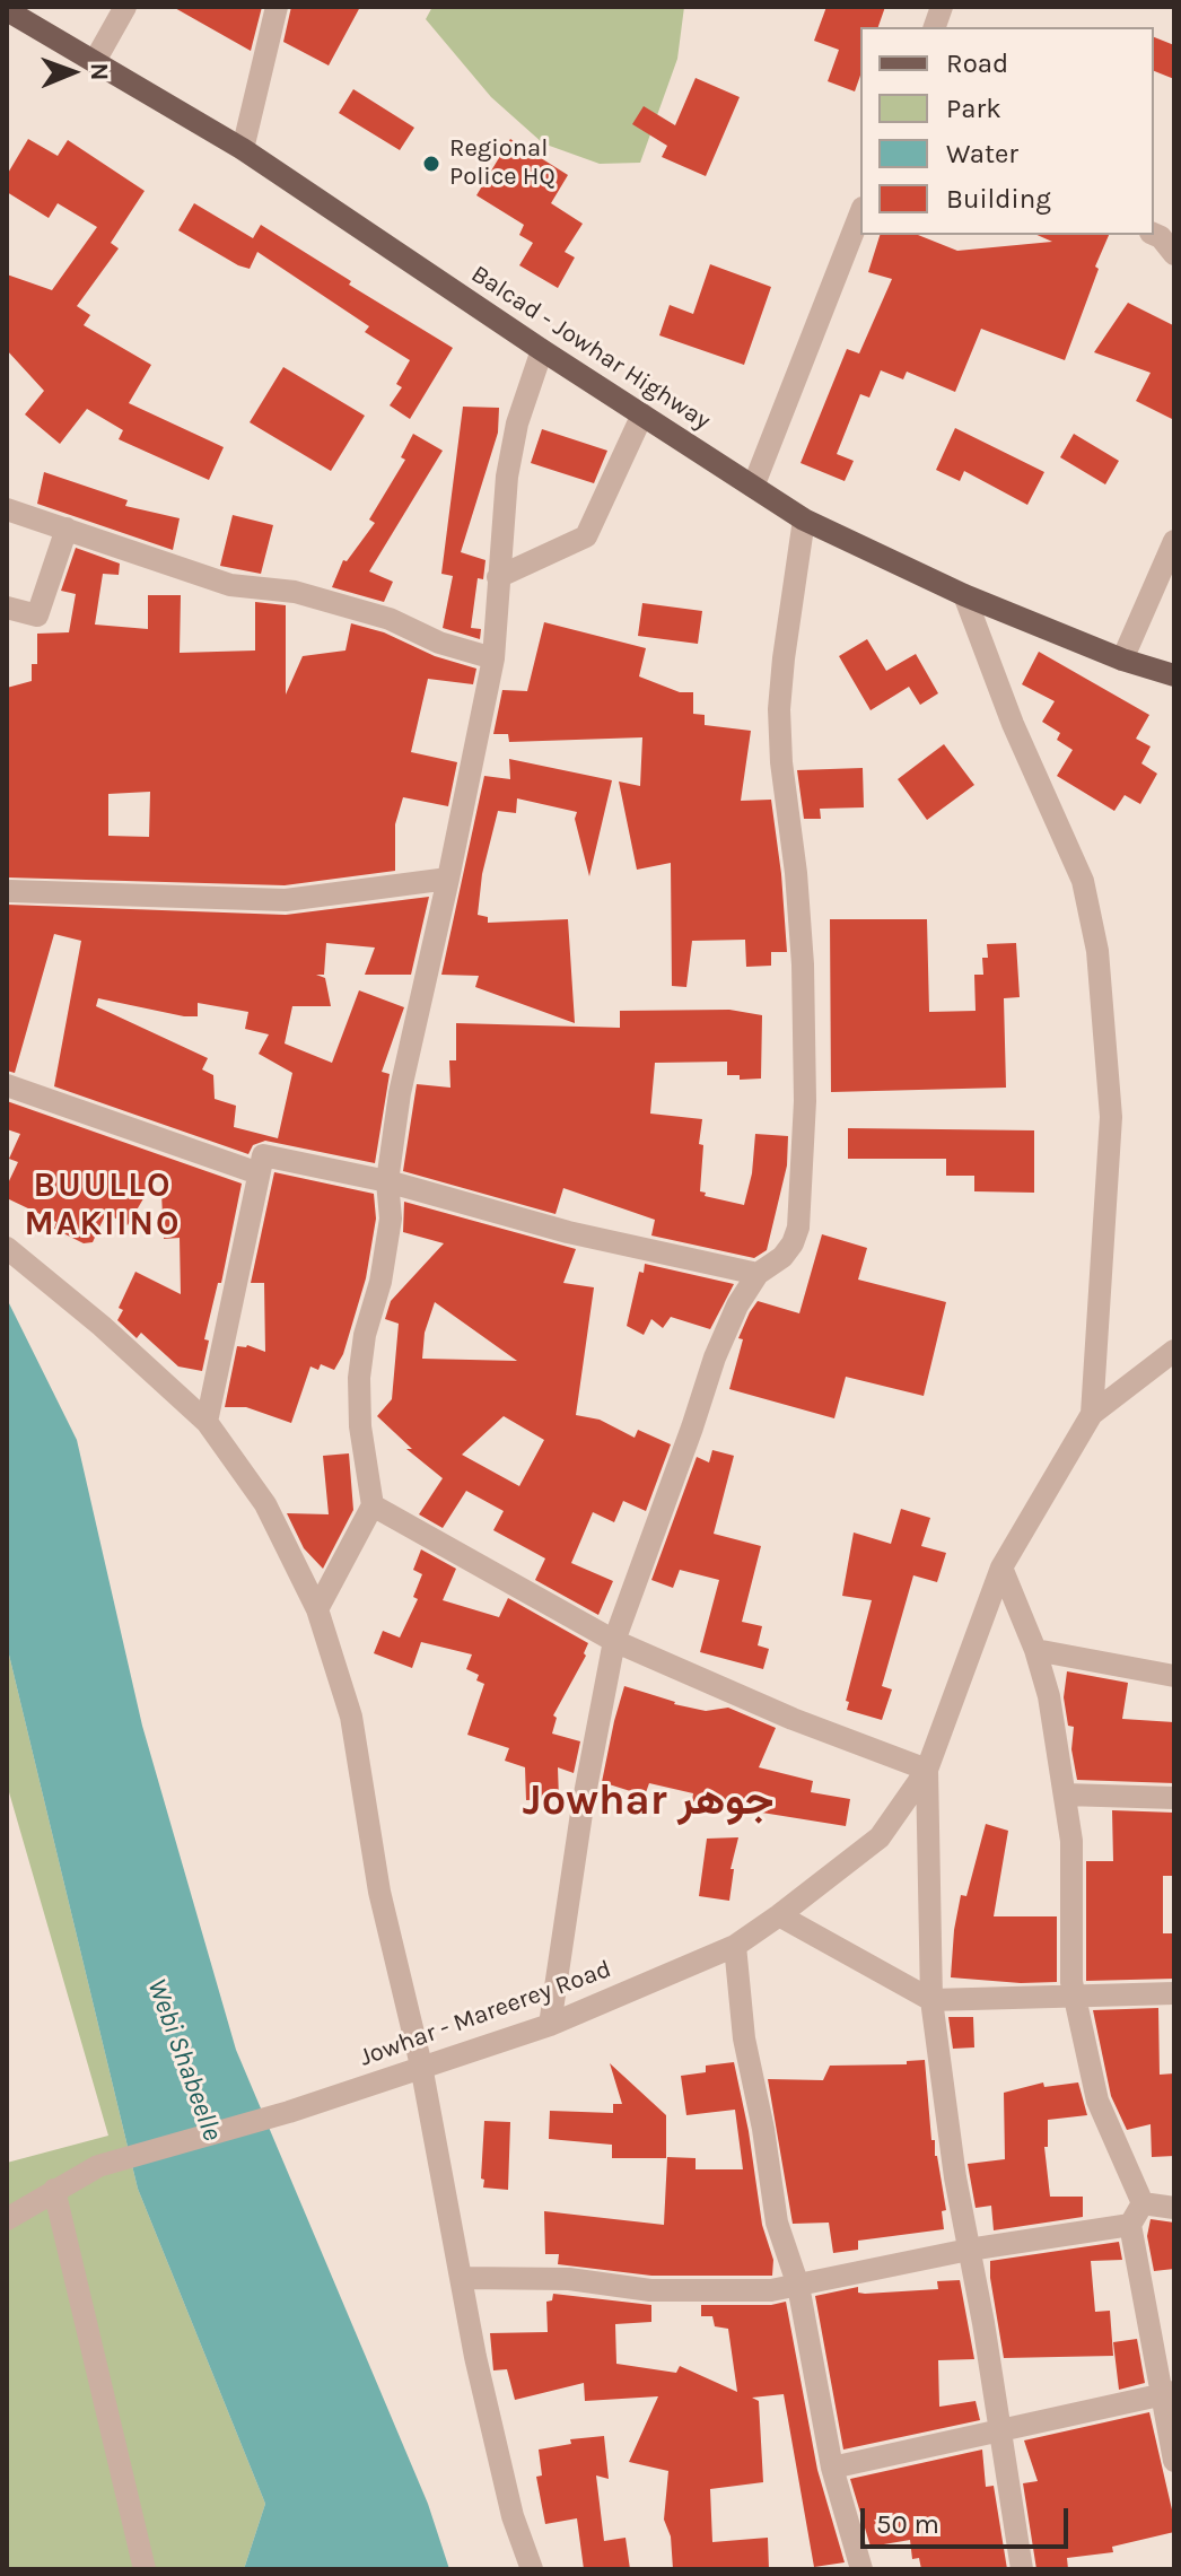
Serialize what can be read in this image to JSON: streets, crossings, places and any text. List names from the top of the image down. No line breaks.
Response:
{"streets":{"main road":["Balcad - Jowhar Highway"],"street":["Jowhar - Mareerey Road"]},"districts":["BUULLO MAKIINO","Jowhar جوهر"],"water":["Webi Shabeelle"],"places":["Regional Police HQ"],"legend":["Road","Park","Water","Building"],"scale_bar":"50 m","north":"right"}
